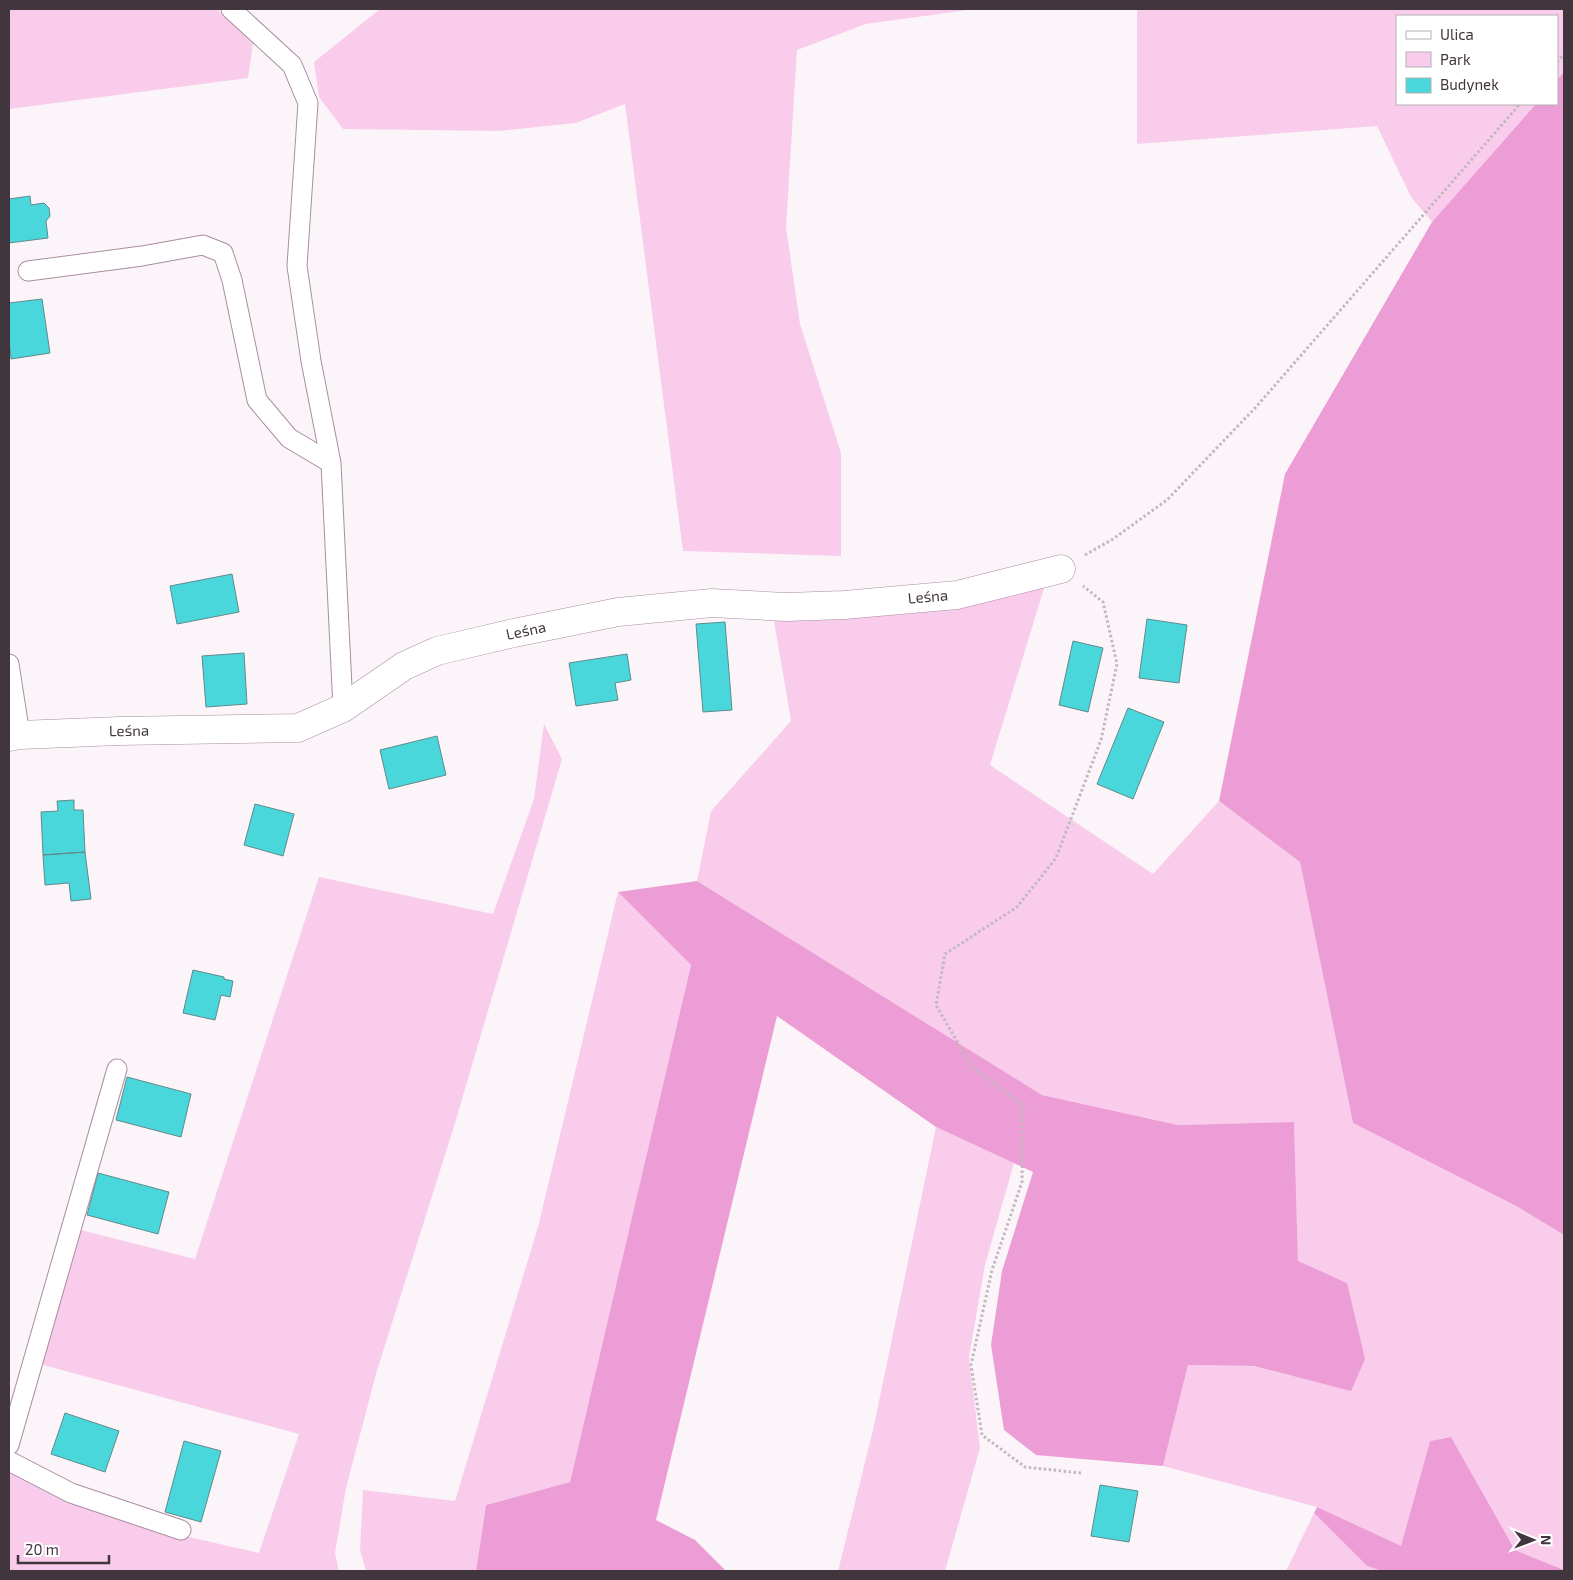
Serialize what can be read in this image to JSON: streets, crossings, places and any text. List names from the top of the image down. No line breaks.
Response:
{"streets":{"street":["Leśna"]},"legend":["Ulica","Park","Budynek"],"scale_bar":"20 m","north":"right"}
